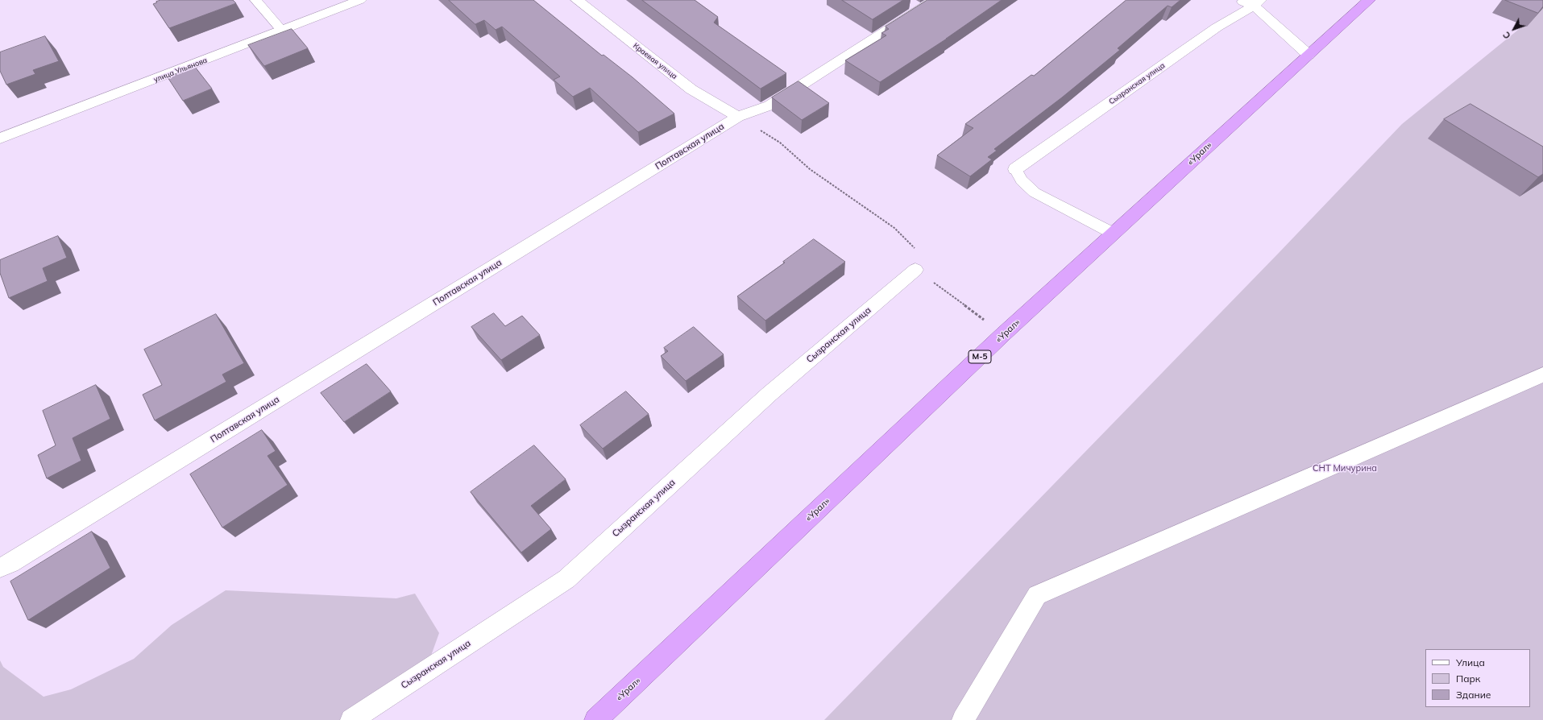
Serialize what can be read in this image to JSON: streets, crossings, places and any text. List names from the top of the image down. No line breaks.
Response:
{"streets":{"highway":["«Урал»","М-5"],"street":["Краевая улица","улица Ульянова","Сызранская улица","Полтавская улица"]},"crossings":[["Краевая улица","Полтавская улица"]],"parks":["СНТ Мичурина"],"legend":["Улица","Парк","Здание"],"north":"bottom left"}
